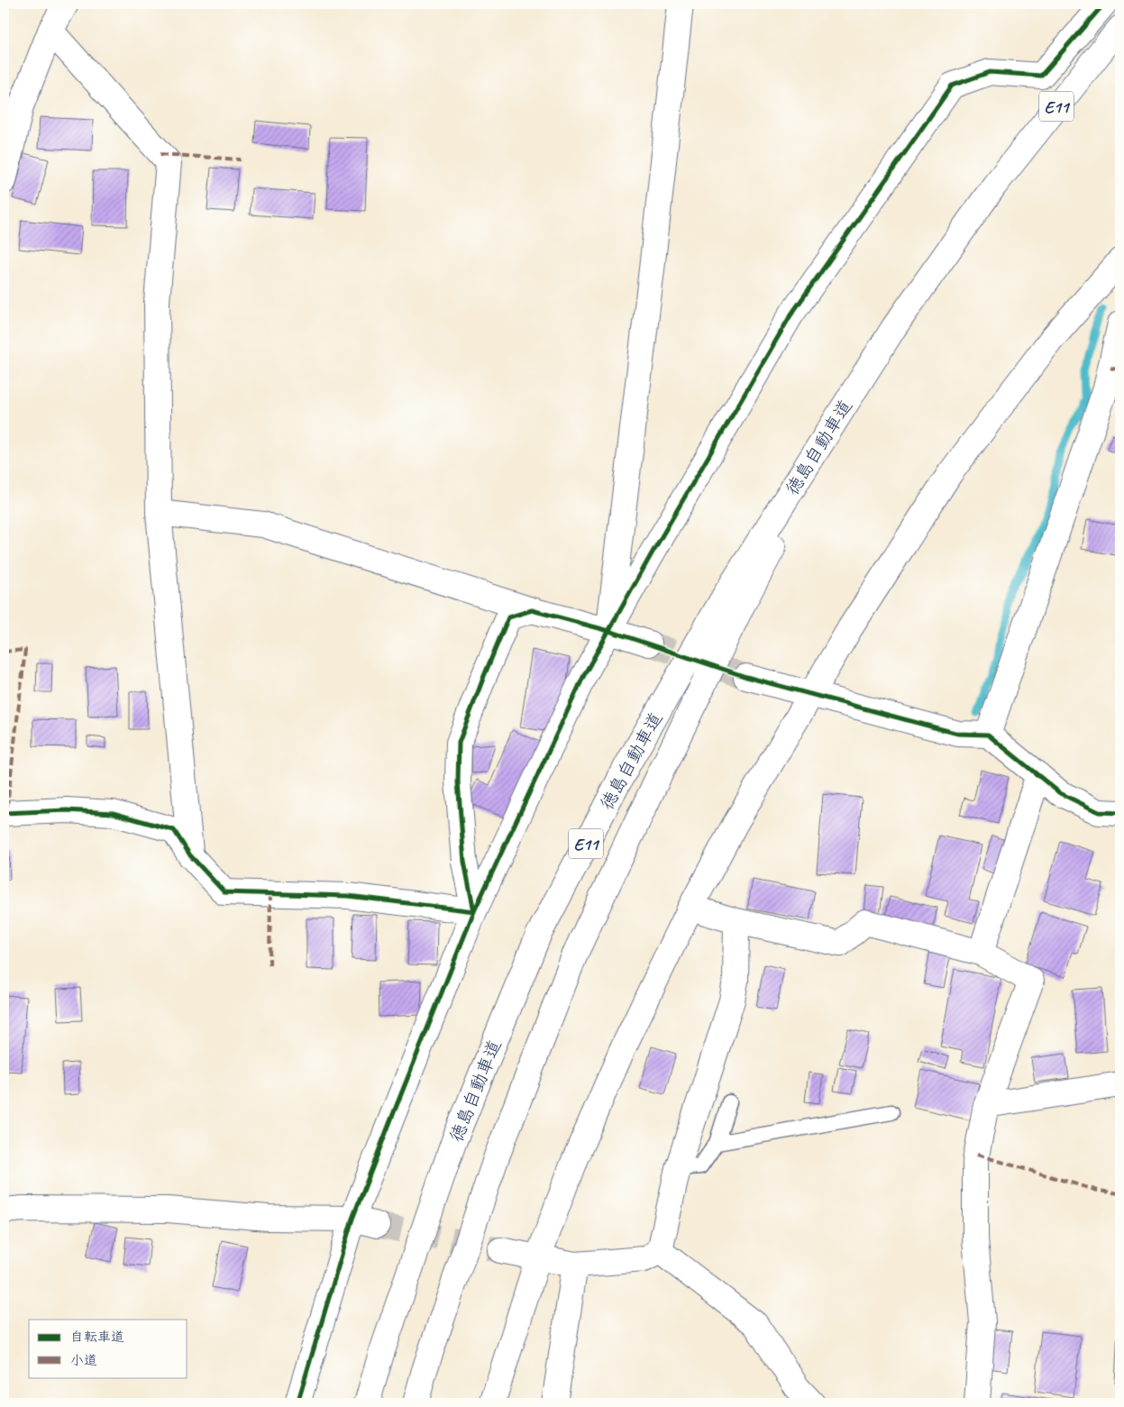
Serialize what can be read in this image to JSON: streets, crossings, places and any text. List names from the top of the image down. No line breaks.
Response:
{"streets":{"main road":["E11","徳島自動車道"]},"legend":["自転車道","小道"]}
